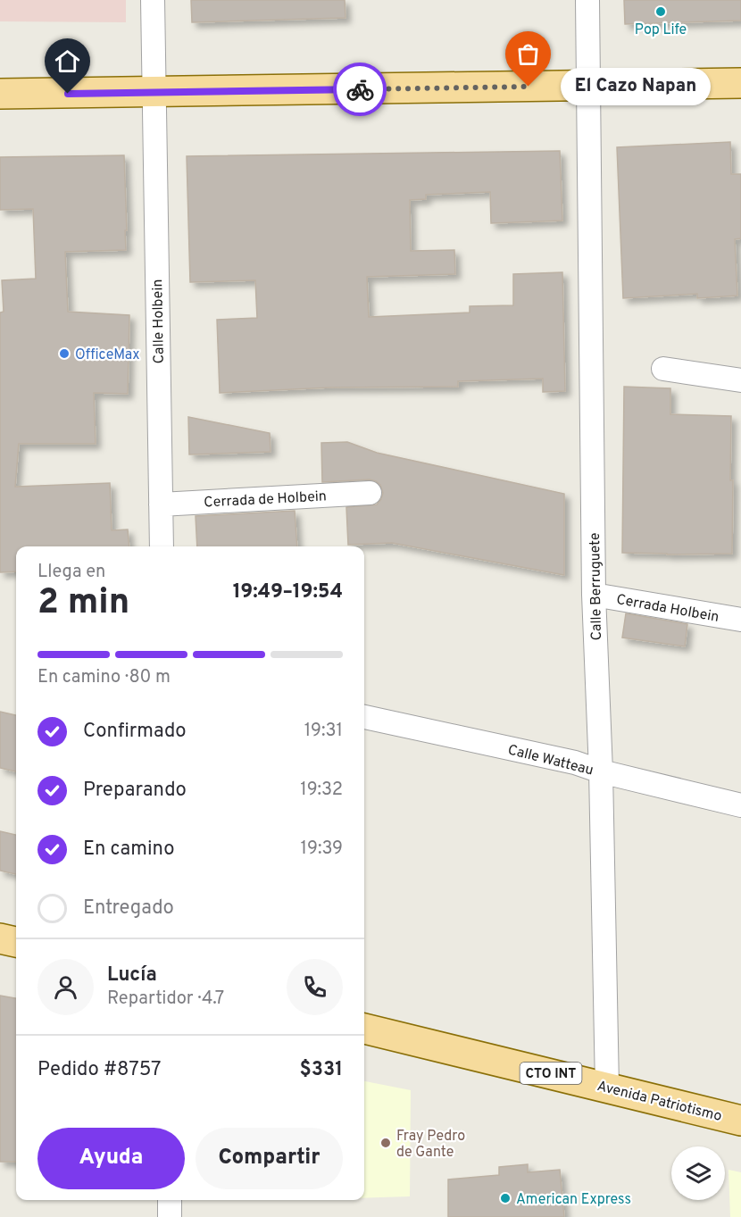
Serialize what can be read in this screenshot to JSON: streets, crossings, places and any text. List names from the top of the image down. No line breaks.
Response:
{"streets":{"main road":["CTO INT","Avenida Patriotismo"],"street":["Calle Holbein","Cerrada de Holbein","Calle Berruguete","Cerrada Holbein","Calle Watteau"]},"crossings":[["Calle Holbein","Cerrada de Holbein"],["Calle Berruguete","Cerrada Holbein"],["Calle Berruguete","Calle Watteau"],["Calle Berruguete","Avenida Patriotismo"]],"places":["Pop Life","El Cazo Napan","OfficeMax","Fray Pedro de Gante","American Express"],"page":{"bubble":"El Cazo Napan","heading":["2 min","Llega en","19:49–19:54"],"panel":["Lucía","Repartidor · 4.7","Pedido #8757","$331"],"bar":"En camino · 80 m","list":[["Confirmado","19:31"],["Preparando","19:32"],["En camino","19:39"],"Entregado"],"buttons":["Ayuda","Compartir"]}}
